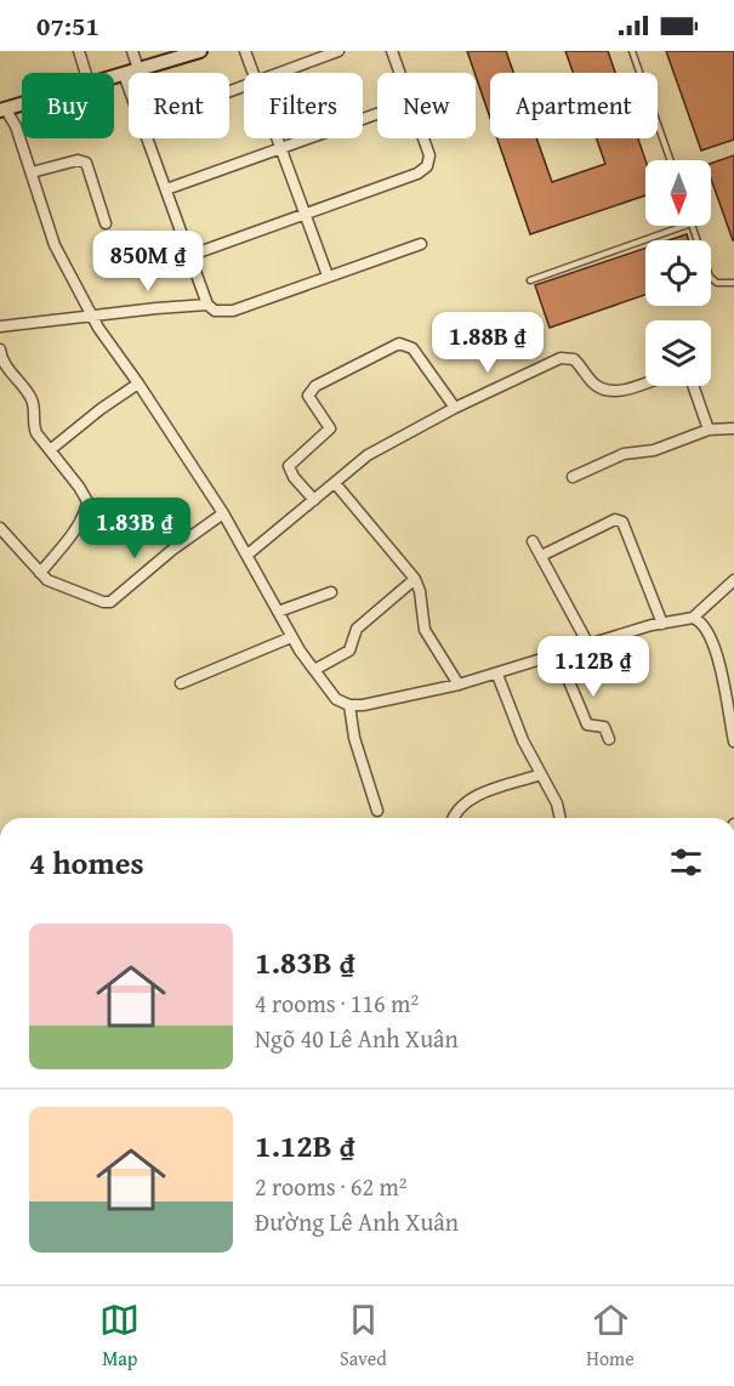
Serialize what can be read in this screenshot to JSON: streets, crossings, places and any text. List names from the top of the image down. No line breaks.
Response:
{"north":"bottom","page":{"status":"07:51","chip":["Buy","Rent","Filters","New","Apartment"],"price":["850M ₫","1.88B ₫","1.83B ₫","1.12B ₫"],"heading":"4 homes","list":[{"name":"1.83B ₫","note":"4 rooms · 116 m² · Ngõ 40 Lê Anh Xuân"},{"name":"1.12B ₫","note":"2 rooms · 62 m² · Đường Lê Anh Xuân"}],"tabs":["Map","Saved","Home"]}}
